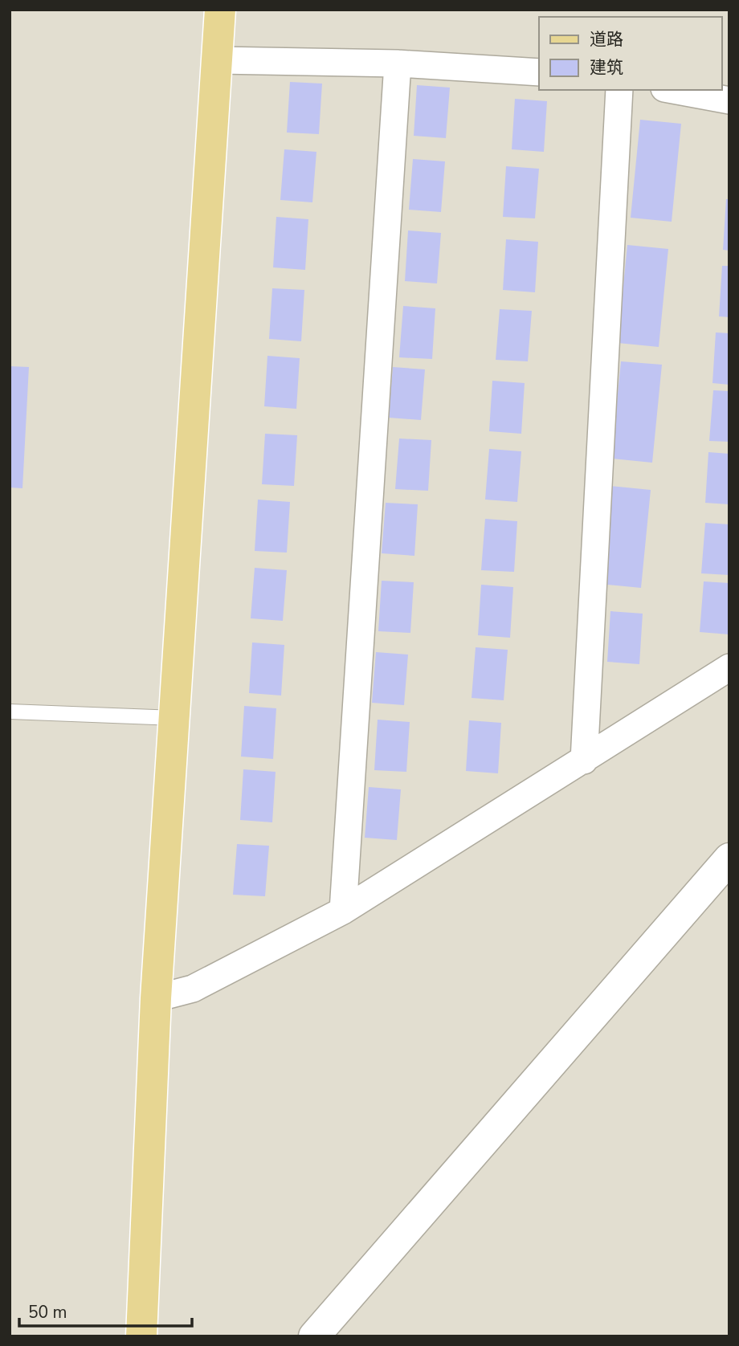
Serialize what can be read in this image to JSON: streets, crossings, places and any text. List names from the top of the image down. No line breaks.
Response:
{"legend":["道路","建筑"],"scale_bar":"50 m"}
